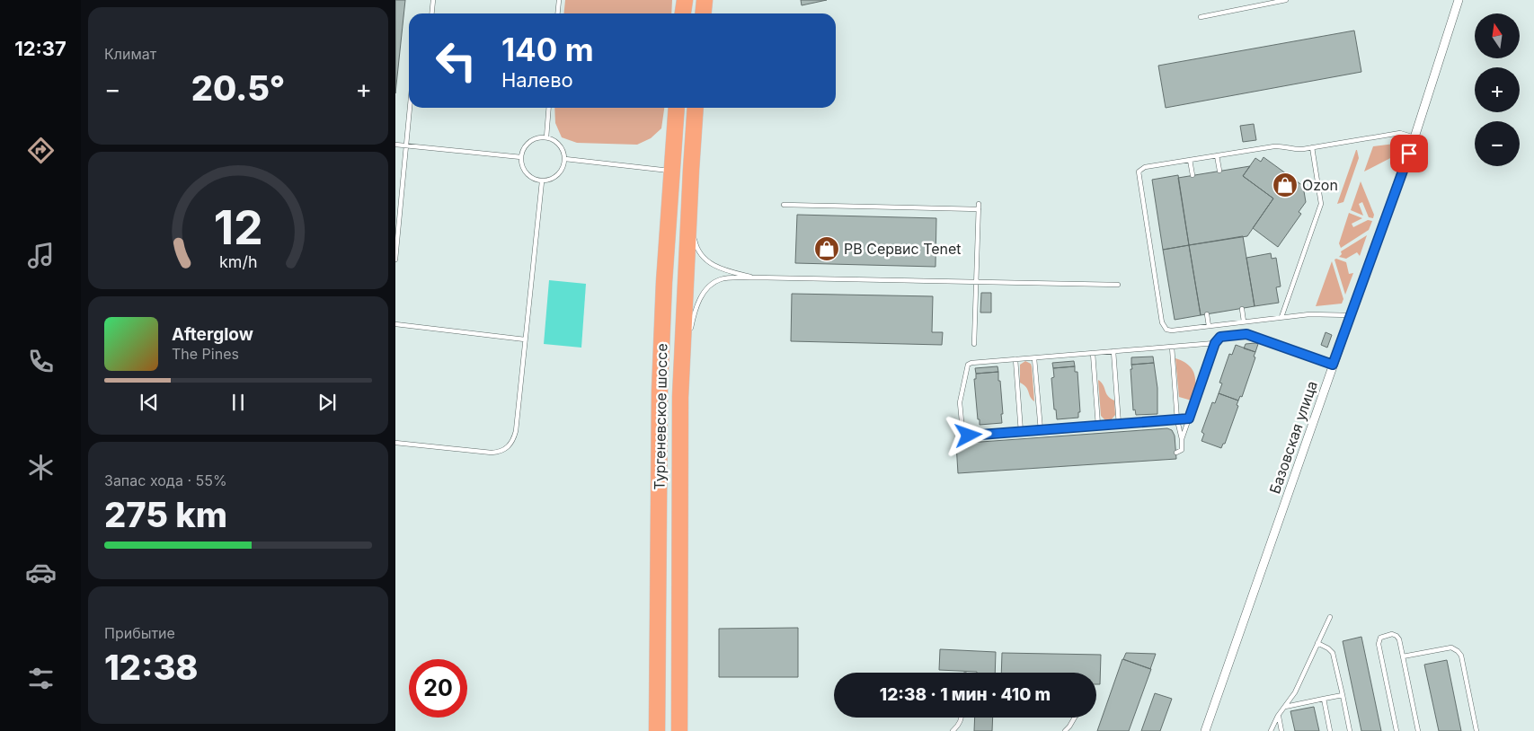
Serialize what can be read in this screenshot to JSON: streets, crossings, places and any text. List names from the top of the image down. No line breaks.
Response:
{"streets":{"highway":["Тургеневское шоссе"],"street":["Базовская улица"]},"places":{"shop":["Ozon","PB Сервис Tenet"]},"north":"top","page":{"tabs":"12:37","tile":["Климат",["Запас хода · 55%","275 km"],["Прибытие","12:38"]],"map_buttons":["+","−"],"turn":["140 m","Налево"],"heat":["−","20.5°","+"],"song":["Afterglow","The Pines"],"limit":"20","trip":"12:38 · 1 мин · 410 m","gauge":["12","km/h"]}}
